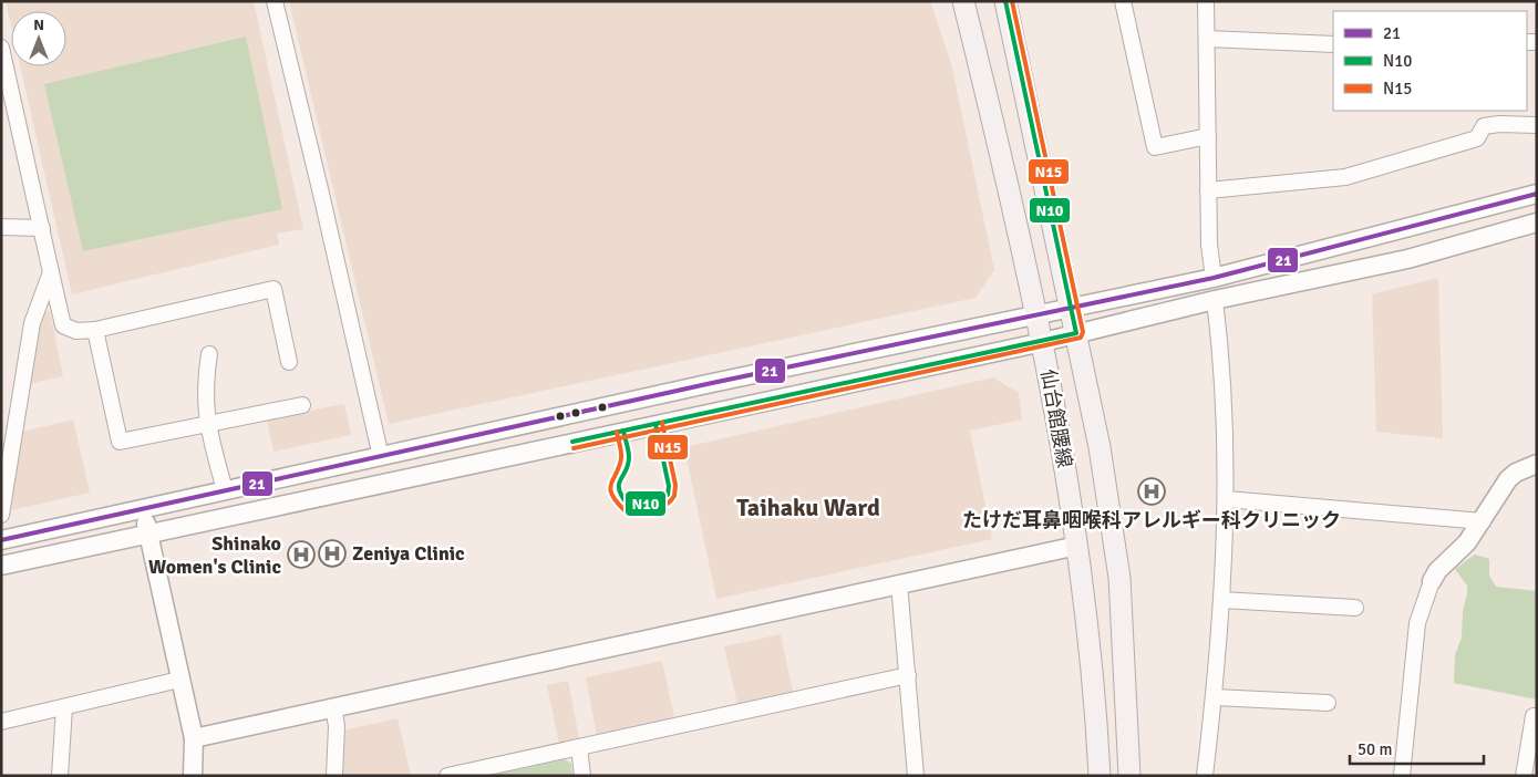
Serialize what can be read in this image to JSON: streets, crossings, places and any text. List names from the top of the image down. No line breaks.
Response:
{"streets":{"main road":["仙台館腰線"]},"districts":["Taihaku Ward"],"places":{"hospital":["たけだ耳鼻咽喉科アレルギー科クリニック","Zeniya Clinic","Shinako Women's Clinic"]},"lines":["transit line N10","transit line N15","transit line 21"],"legend":["21","N10","N15"],"scale_bar":"50 m","north":"top"}
